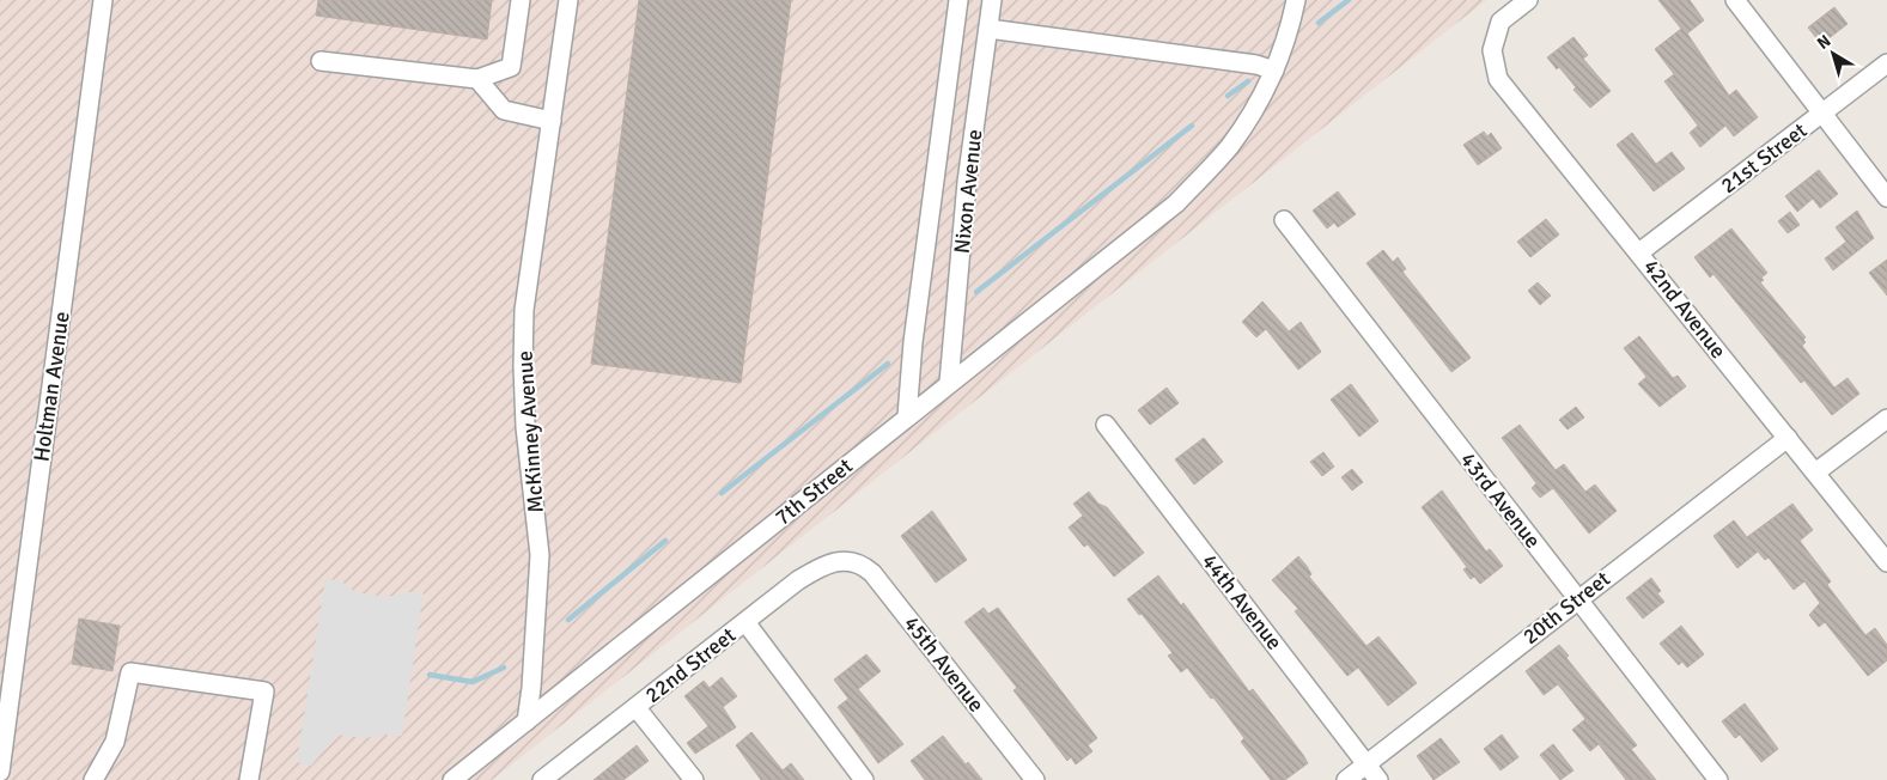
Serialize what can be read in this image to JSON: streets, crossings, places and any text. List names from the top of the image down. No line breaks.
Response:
{"streets":{"street":["21st Street","Nixon Avenue","42nd Avenue","Holtman Avenue","McKinney Avenue","7th Street","43rd Avenue","44th Avenue","20th Street","45th Avenue","22nd Street"]},"crossings":[["21st Street","42nd Avenue"],["Nixon Avenue","7th Street"],["42nd Avenue","20th Street"],["McKinney Avenue","7th Street"],["43rd Avenue","20th Street"],["44th Avenue","20th Street"],["45th Avenue","22nd Street"]],"north":"top left"}
